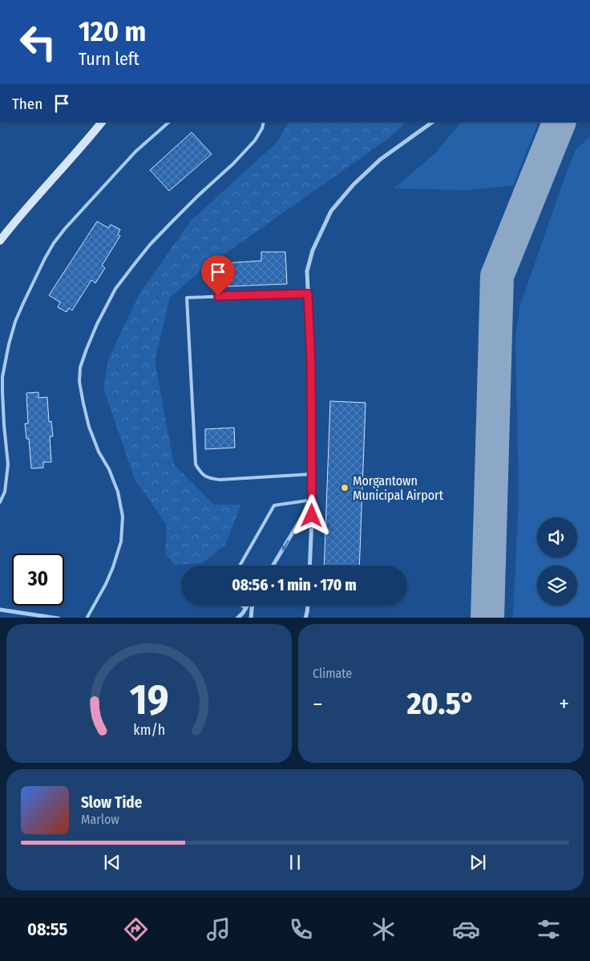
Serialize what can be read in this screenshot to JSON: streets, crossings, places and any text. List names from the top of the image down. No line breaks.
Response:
{"places":["Morgantown Municipal Airport"],"page":{"turn":["120 m","Turn left"],"then":"Then","limit":"30","trip":"08:56 · 1 min · 170 m","tile":"Climate","heat":["−","20.5°","+"],"song":["Slow Tide","Marlow"],"tabs":"08:55","gauge":["19","km/h"]}}
